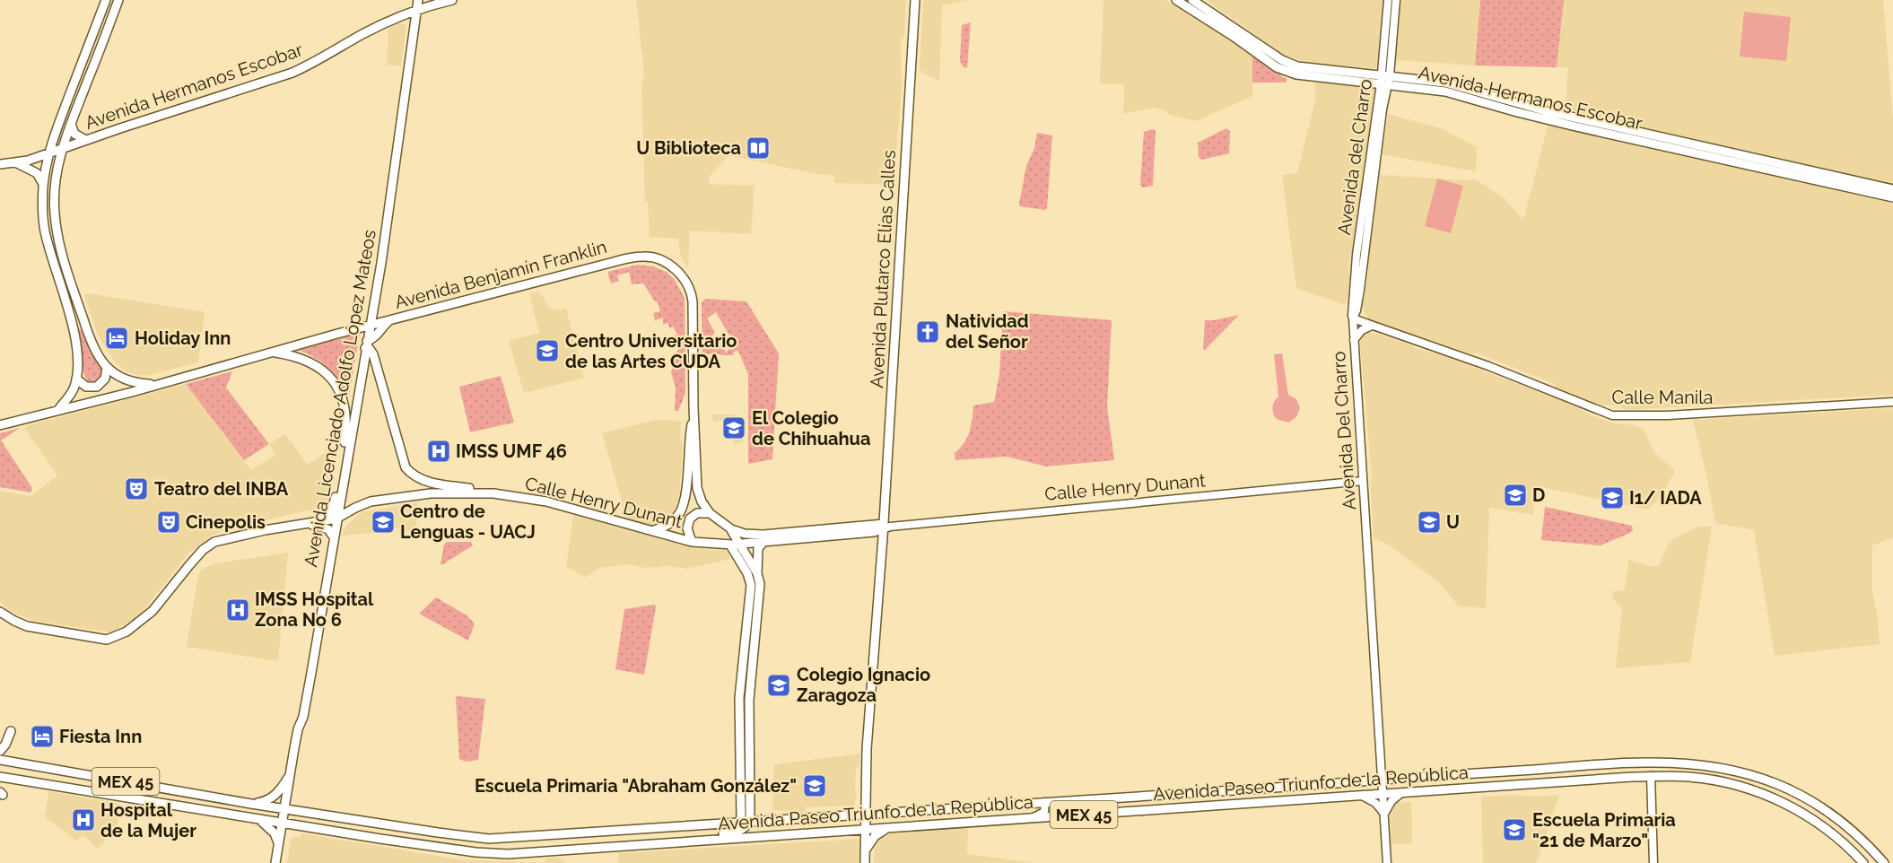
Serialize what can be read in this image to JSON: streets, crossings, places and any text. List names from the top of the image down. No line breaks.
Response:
{"streets":{"main road":["Avenida Hermanos Escobar","Avenida Plutarco Elías Calles","Avenida Benjamín Franklin","Avenida Licenciado Adolfo López Mateos","Calle Henry Dunant","MEX 45","Avenida Paseo Triunfo de la República"],"street":["Avenida del Charro","Calle Manila","Avenida Del Charro"]},"crossings":[["Avenida Hermanos Escobar","Avenida del Charro"],["Avenida Hermanos Escobar","Avenida Licenciado Adolfo López Mateos"],["Avenida Hermanos Escobar","Avenida Del Charro"],["Avenida del Charro","Calle Manila"],["Avenida del Charro","Avenida Del Charro"],["Avenida Plutarco Elías Calles","Calle Henry Dunant"],["Avenida Plutarco Elías Calles","MEX 45"],["Avenida Plutarco Elías Calles","Avenida Paseo Triunfo de la República"],["Avenida Benjamín Franklin","Avenida Licenciado Adolfo López Mateos"],["Calle Manila","Avenida Del Charro"],["Avenida Licenciado Adolfo López Mateos","Calle Henry Dunant"],["Avenida Licenciado Adolfo López Mateos","MEX 45"],["Avenida Licenciado Adolfo López Mateos","Avenida Paseo Triunfo de la República"],["Avenida Del Charro","Calle Henry Dunant"],["Avenida Del Charro","MEX 45"],["Avenida Del Charro","Avenida Paseo Triunfo de la República"]],"places":{"library":["U Biblioteca"],"church":["Natividad del Señor"],"hotel":["Holiday Inn","Fiesta Inn"],"school or university":["Centro Universitario de las Artes CUDA","El Colegio de Chihuahua","D","I1/ IADA","Centro de Lenguas - UACJ","U","Colegio Ignacio Zaragoza","Escuela Primaria \"Abraham González\"","Escuela Primaria \"21 de Marzo\""],"hospital":["IMSS UMF 46","IMSS Hospital Zona No 6","Hospital de la Mujer"],"theatre":["Teatro del INBA","Cinepolis"]}}
